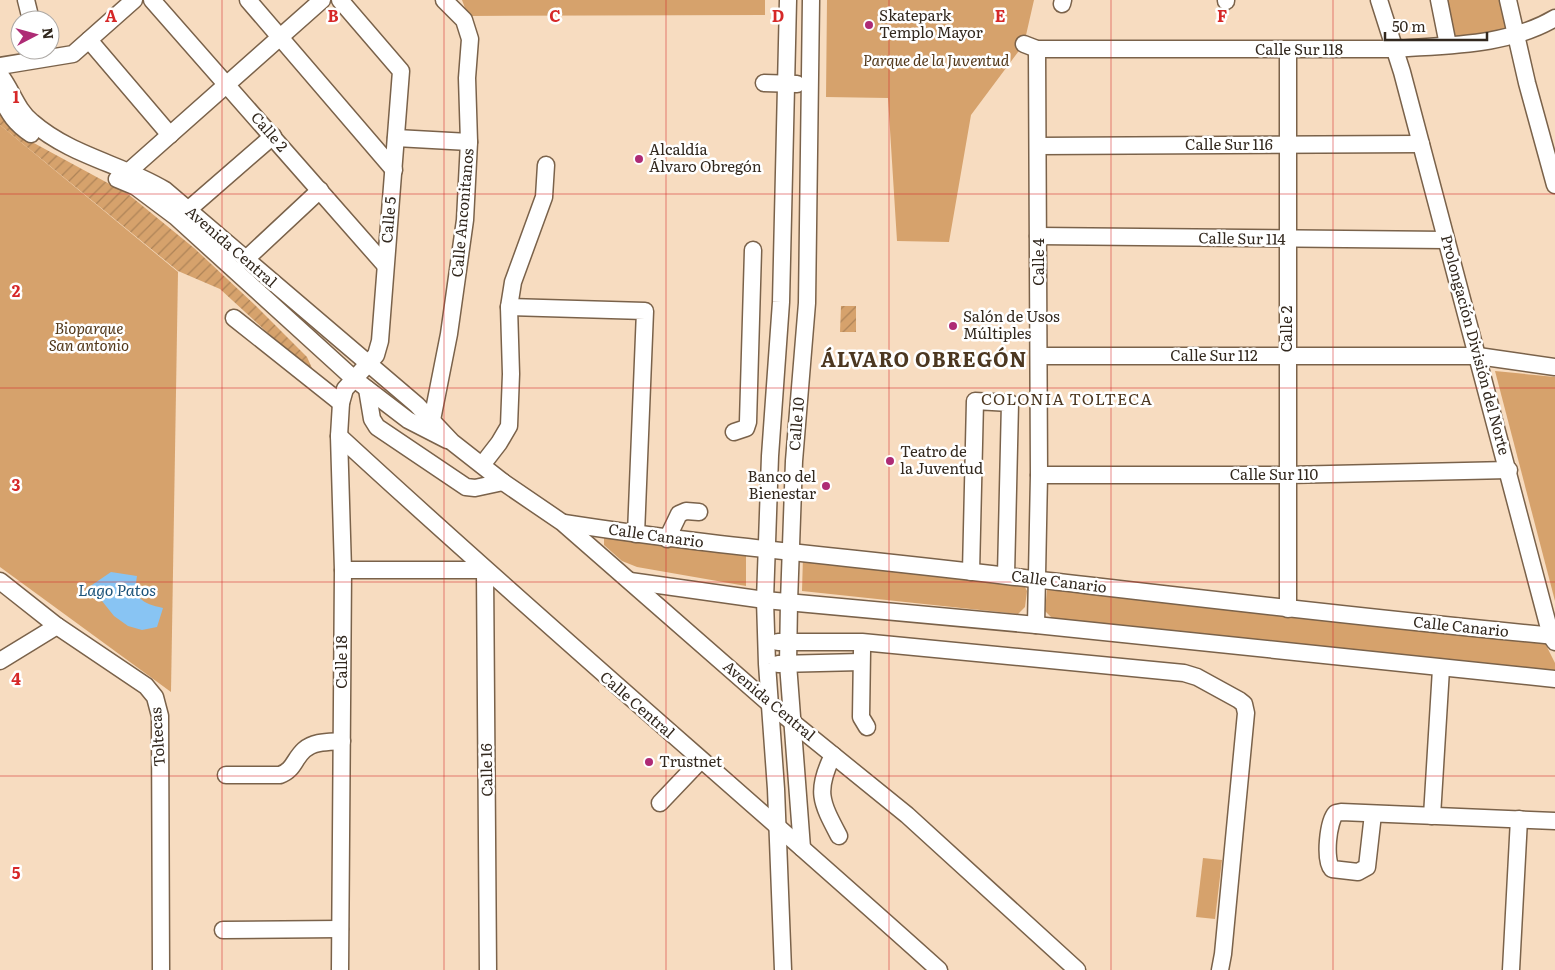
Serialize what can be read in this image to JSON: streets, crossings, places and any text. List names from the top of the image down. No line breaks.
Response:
{"streets":{"street":["Calle Sur 118","Calle 2","Calle Sur 116","Calle Anconitanos","Calle 5","Calle Sur 114","Avenida Central","Calle 4","Prolongación División del Norte","Calle Sur 112","Calle 10","Calle Sur 110","Calle Canario","Calle 18","Calle Central","Toltecas","Calle 16"]},"crossings":[["Calle Sur 118","Calle 2"],["Calle Sur 118","Calle 4"],["Calle Sur 118","Prolongación División del Norte"],["Calle 2","Calle Sur 116"],["Calle 2","Calle 5"],["Calle 2","Calle Sur 114"],["Calle 2","Calle Sur 112"],["Calle 2","Calle Sur 110"],["Calle 2","Calle Canario"],["Calle Sur 116","Calle 4"],["Calle Sur 116","Prolongación División del Norte"],["Calle Anconitanos","Avenida Central"],["Calle 5","Avenida Central"],["Calle 5","Calle 18"],["Calle Sur 114","Calle 4"],["Calle Sur 114","Prolongación División del Norte"],["Avenida Central","Calle 10"],["Avenida Central","Calle Canario"],["Avenida Central","Calle 18"],["Calle 4","Calle Sur 112"],["Calle 4","Calle Sur 110"],["Calle 4","Calle Canario"],["Prolongación División del Norte","Calle Sur 112"],["Prolongación División del Norte","Calle Sur 110"],["Prolongación División del Norte","Calle Canario"],["Calle 10","Calle Canario"],["Calle 10","Calle Central"],["Calle 18","Calle Central"],["Calle Central","Calle 16"]],"districts":["ÁLVARO OBREGÓN","COLONIA TOLTECA"],"water":["Lago Patos"],"parks":["Parque de la Juventud","Bioparque San antonio"],"places":["Skatepark Templo Mayor","Alcaldía Álvaro Obregón","Salón de Usos Múltiples","Teatro de la Juventud","Banco del Bienestar","Trustnet"],"scale_bar":"50 m","north":"right","grid":{"columns":["A","B","C","D","E","F"],"rows":["1","2","3","4","5"]}}
